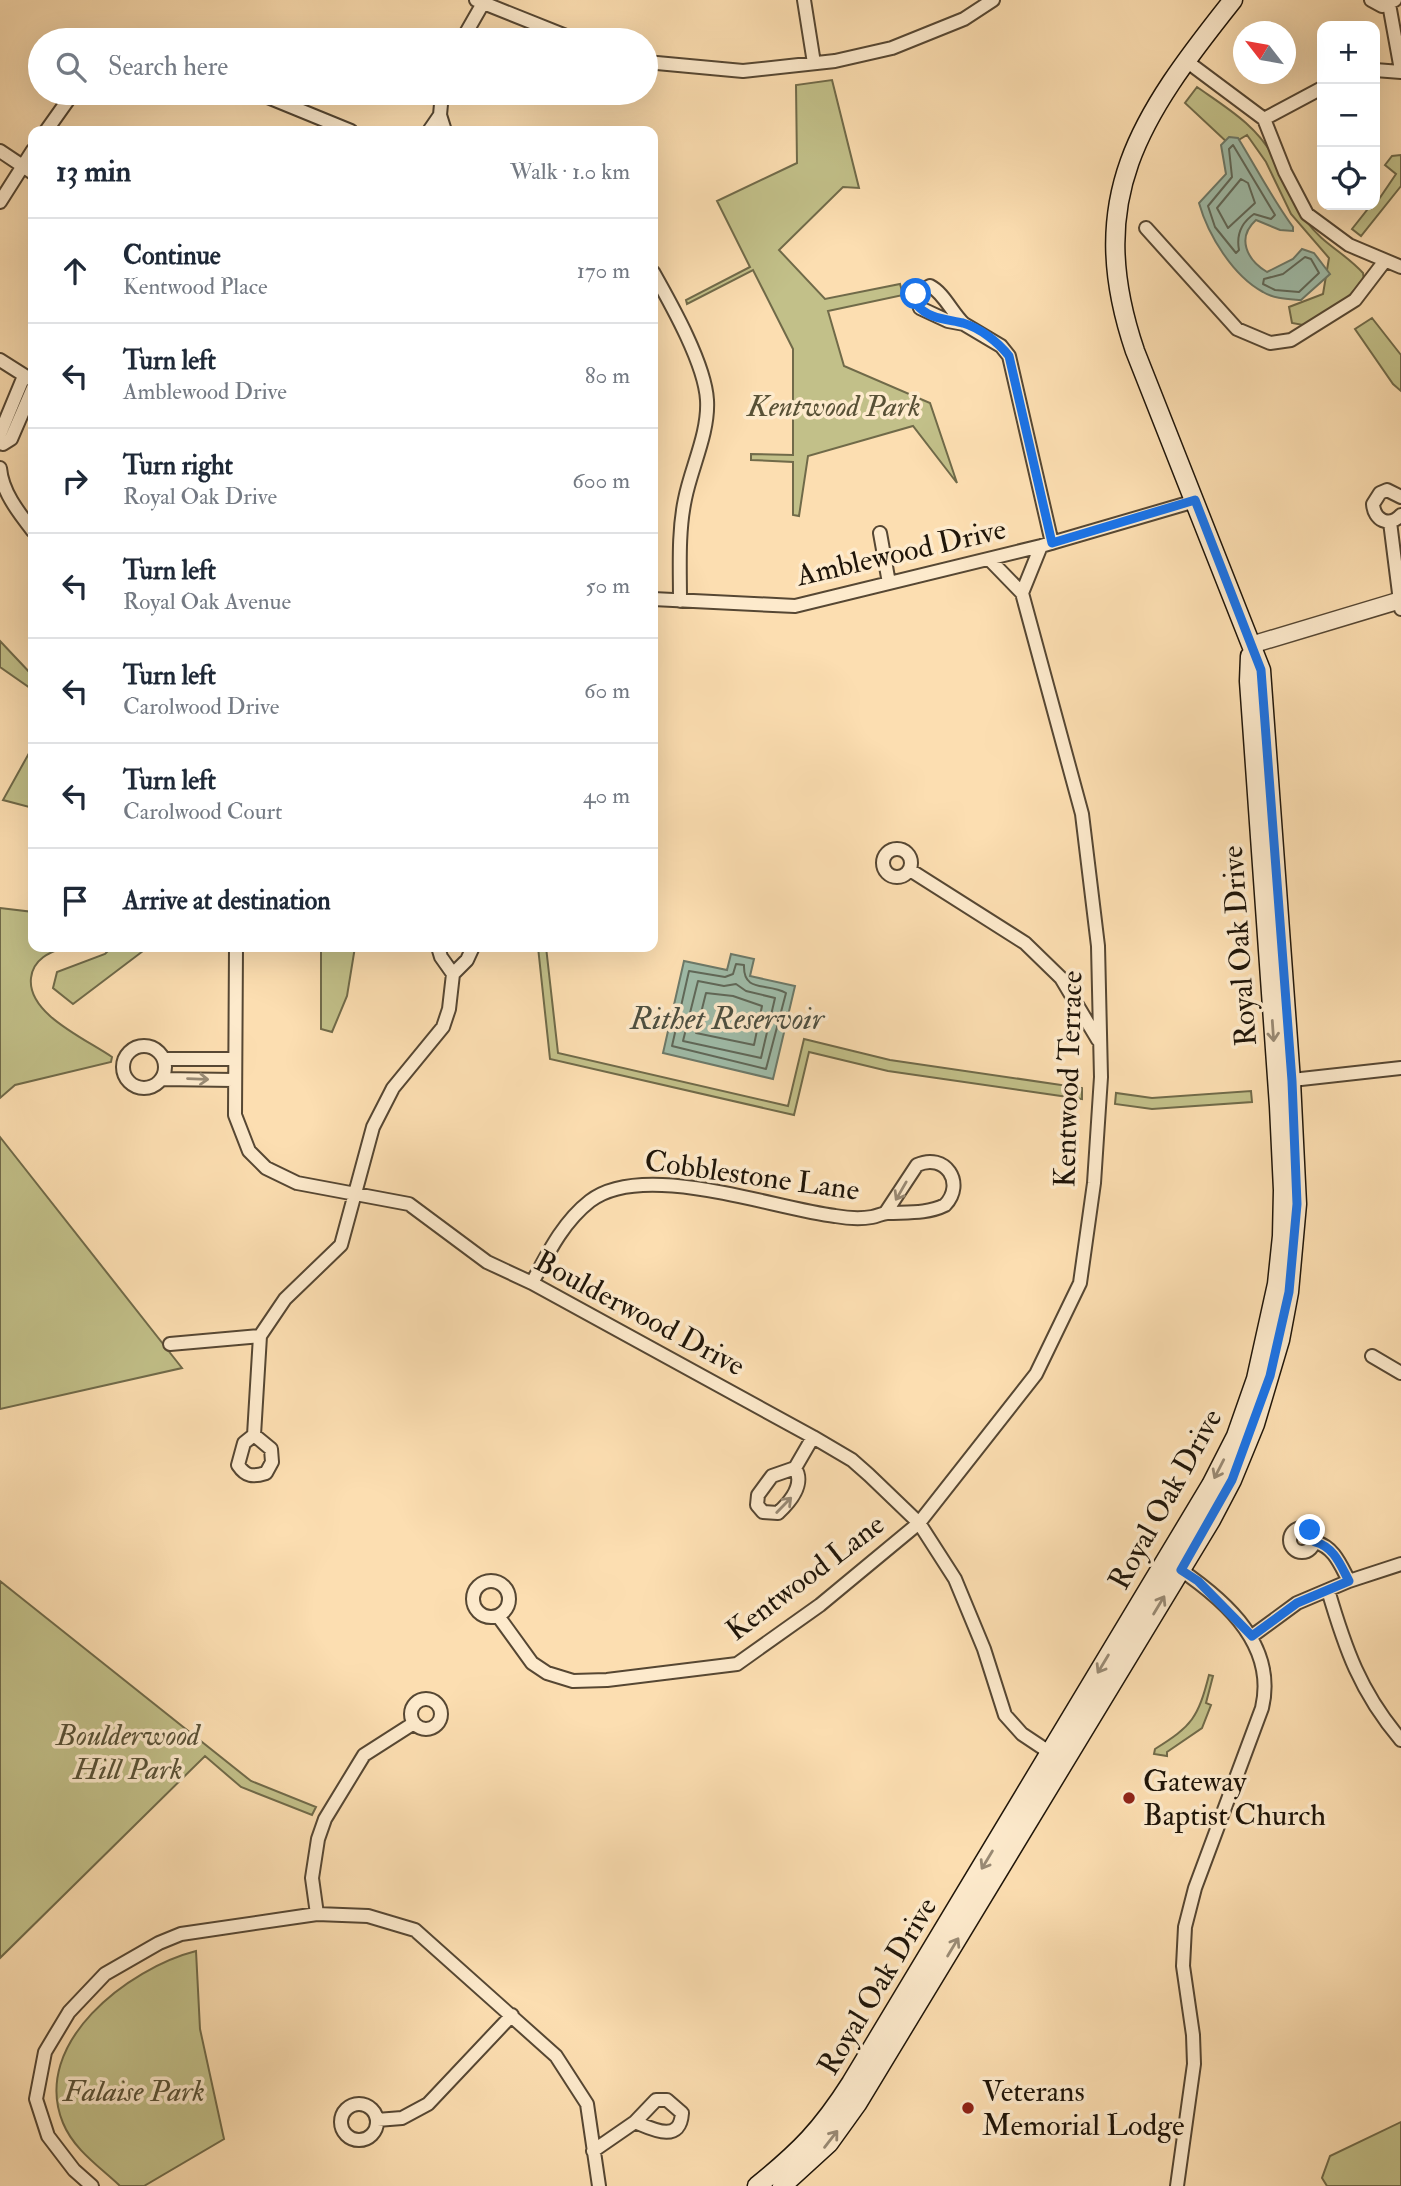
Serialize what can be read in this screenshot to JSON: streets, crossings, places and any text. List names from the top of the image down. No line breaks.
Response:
{"streets":{"main road":["Royal Oak Drive"],"street":["Amblewood Drive","Kentwood Terrace","Cobblestone Lane","Boulderwood Drive","Kentwood Lane"]},"crossings":[["Amblewood Drive","Royal Oak Drive"],["Amblewood Drive","Kentwood Terrace"],["Royal Oak Drive","Boulderwood Drive"],["Kentwood Terrace","Boulderwood Drive"],["Kentwood Terrace","Kentwood Lane"],["Cobblestone Lane","Boulderwood Drive"],["Boulderwood Drive","Kentwood Lane"]],"water":["Rithet Reservoir"],"parks":["Kentwood Park","Boulderwood Hill Park","Falaise Park"],"places":["Gateway Baptist Church","Veterans Memorial Lodge"],"north":"top left","page":{"map_buttons":["+","−"],"search":"Search here","heading":["13 min","Walk · 1.0 km"],"list":[["Continue","Kentwood Place","170 m"],["Turn left","Amblewood Drive","80 m"],["Turn right","Royal Oak Drive","600 m"],["Turn left","Royal Oak Avenue","50 m"],["Turn left","Carolwood Drive","60 m"],["Turn left","Carolwood Court","40 m"],"Arrive at destination"]}}
